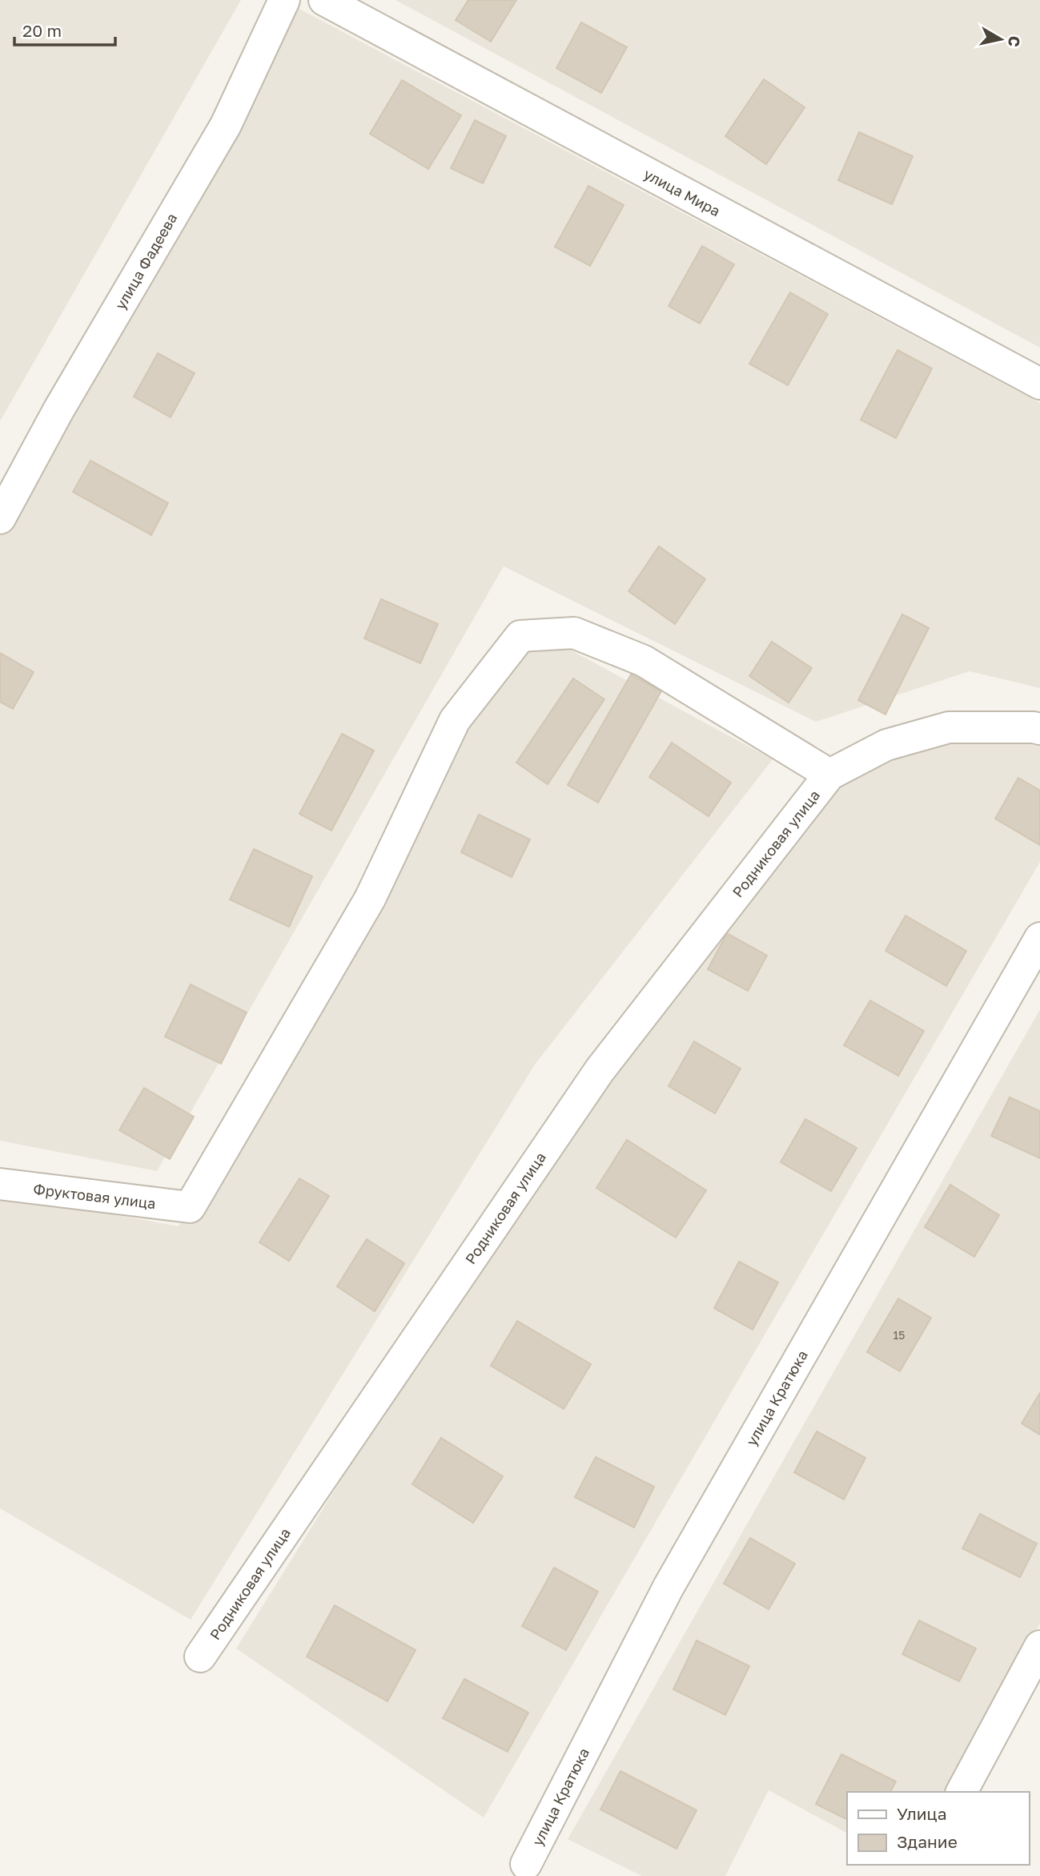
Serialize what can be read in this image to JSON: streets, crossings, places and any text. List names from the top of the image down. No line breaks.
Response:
{"streets":{"street":["улица Мира","улица Фадеева","Родниковая улица","Фруктовая улица","улица Кратюка"]},"crossings":[["Родниковая улица","Фруктовая улица"]],"house_numbers":["15"],"legend":["Улица","Здание"],"scale_bar":"20 m","north":"right"}
